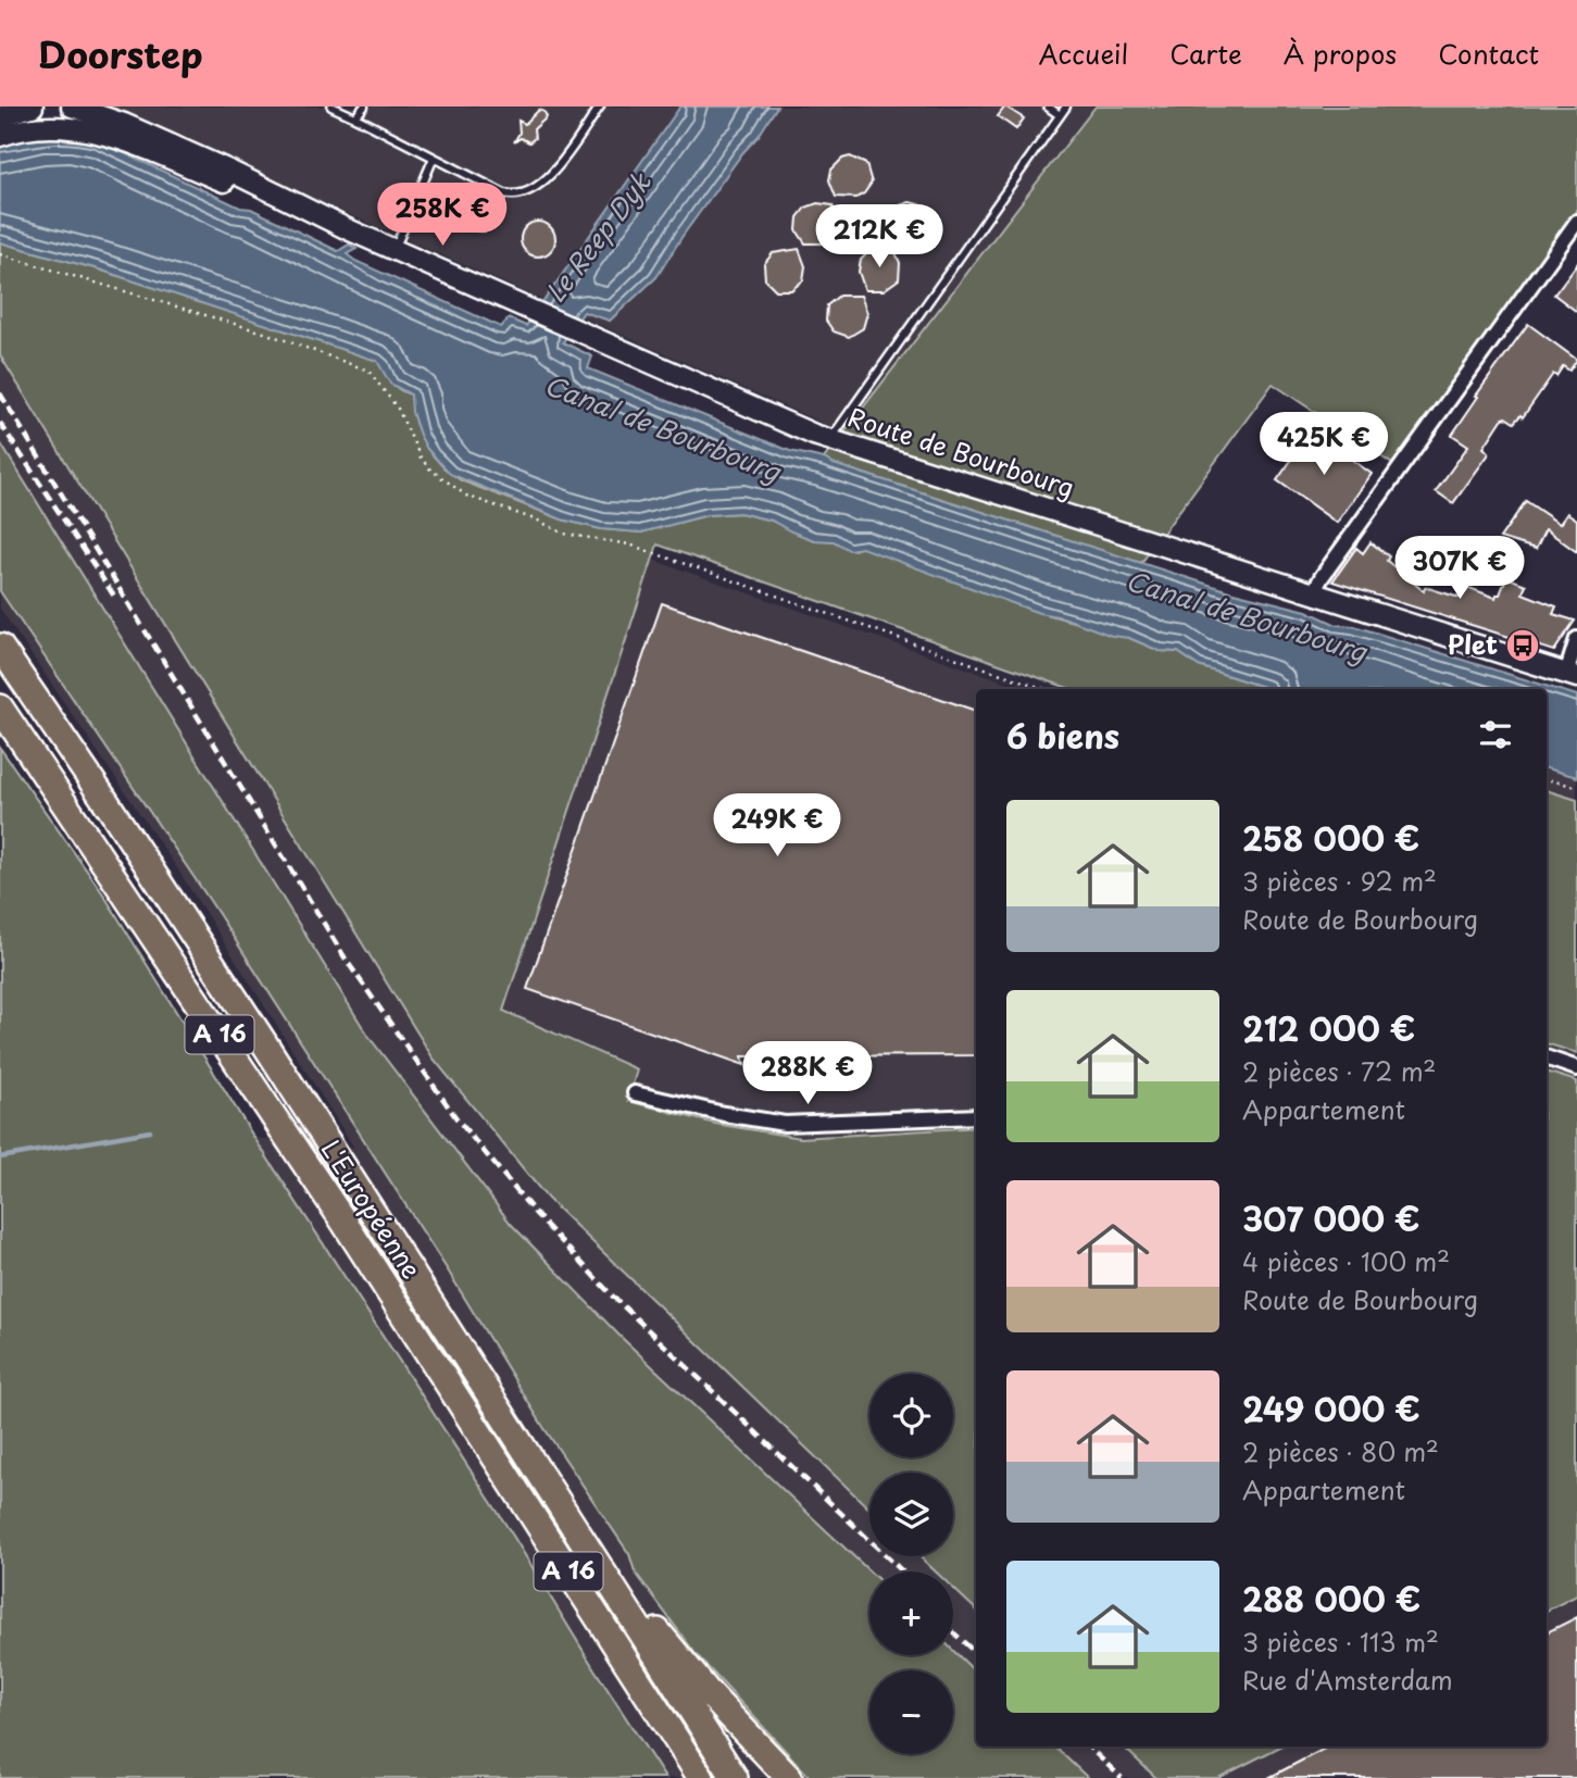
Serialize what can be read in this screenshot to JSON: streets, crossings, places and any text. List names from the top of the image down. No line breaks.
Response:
{"streets":{"highway":["A 16","L'Européenne"],"main road":["Route de Bourbourg"]},"water":["Le Reep Dyk","Canal de Bourbourg"],"places":{"bus stop":["Plet"]},"page":{"header":"Doorstep","nav":["Accueil","Carte","À propos","Contact"],"price":["258K €","212K €","425K €","307K €","249K €","288K €"],"heading":"6 biens","list":[{"name":"258 000 €","note":"3 pièces · 92 m² · Route de Bourbourg"},{"name":"212 000 €","note":"2 pièces · 72 m² · Appartement"},{"name":"307 000 €","note":"4 pièces · 100 m² · Route de Bourbourg"},{"name":"249 000 €","note":"2 pièces · 80 m² · Appartement"},{"name":"288 000 €","note":"3 pièces · 113 m² · Rue d'Amsterdam"}],"map_buttons":["+","−"]}}
